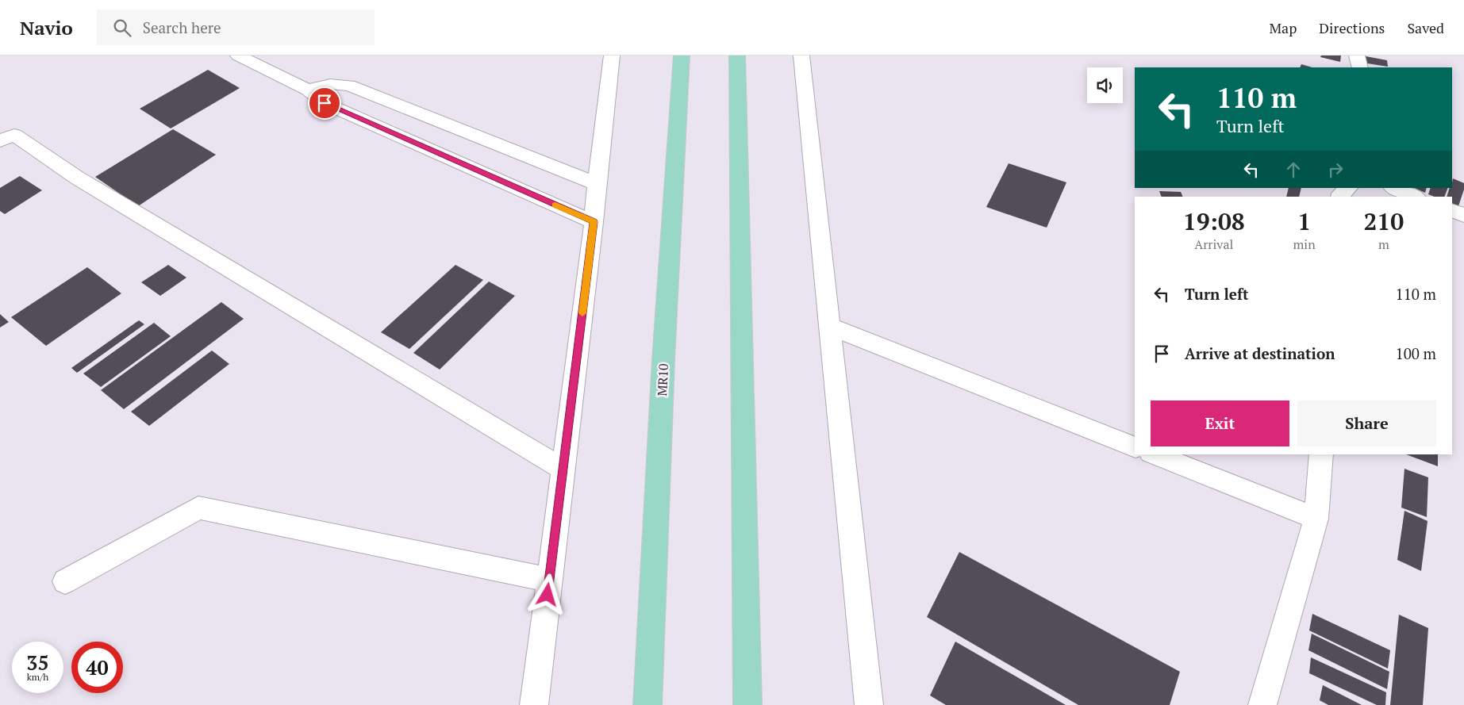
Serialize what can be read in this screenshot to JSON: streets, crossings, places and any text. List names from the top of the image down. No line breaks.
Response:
{"streets":{"main road":["MR10"]},"page":{"header":"Navio","search":"Search here","nav":["Map","Directions","Saved"],"turn":["110 m","Turn left"],"eta":["19:08","Arrival","1","min","210","m"],"list":[{"name":"Turn left","value":"110 m"},{"name":"Arrive at destination","value":"100 m"}],"buttons":["Exit","Share"],"speed":"35 km/h","limit":"40"}}
